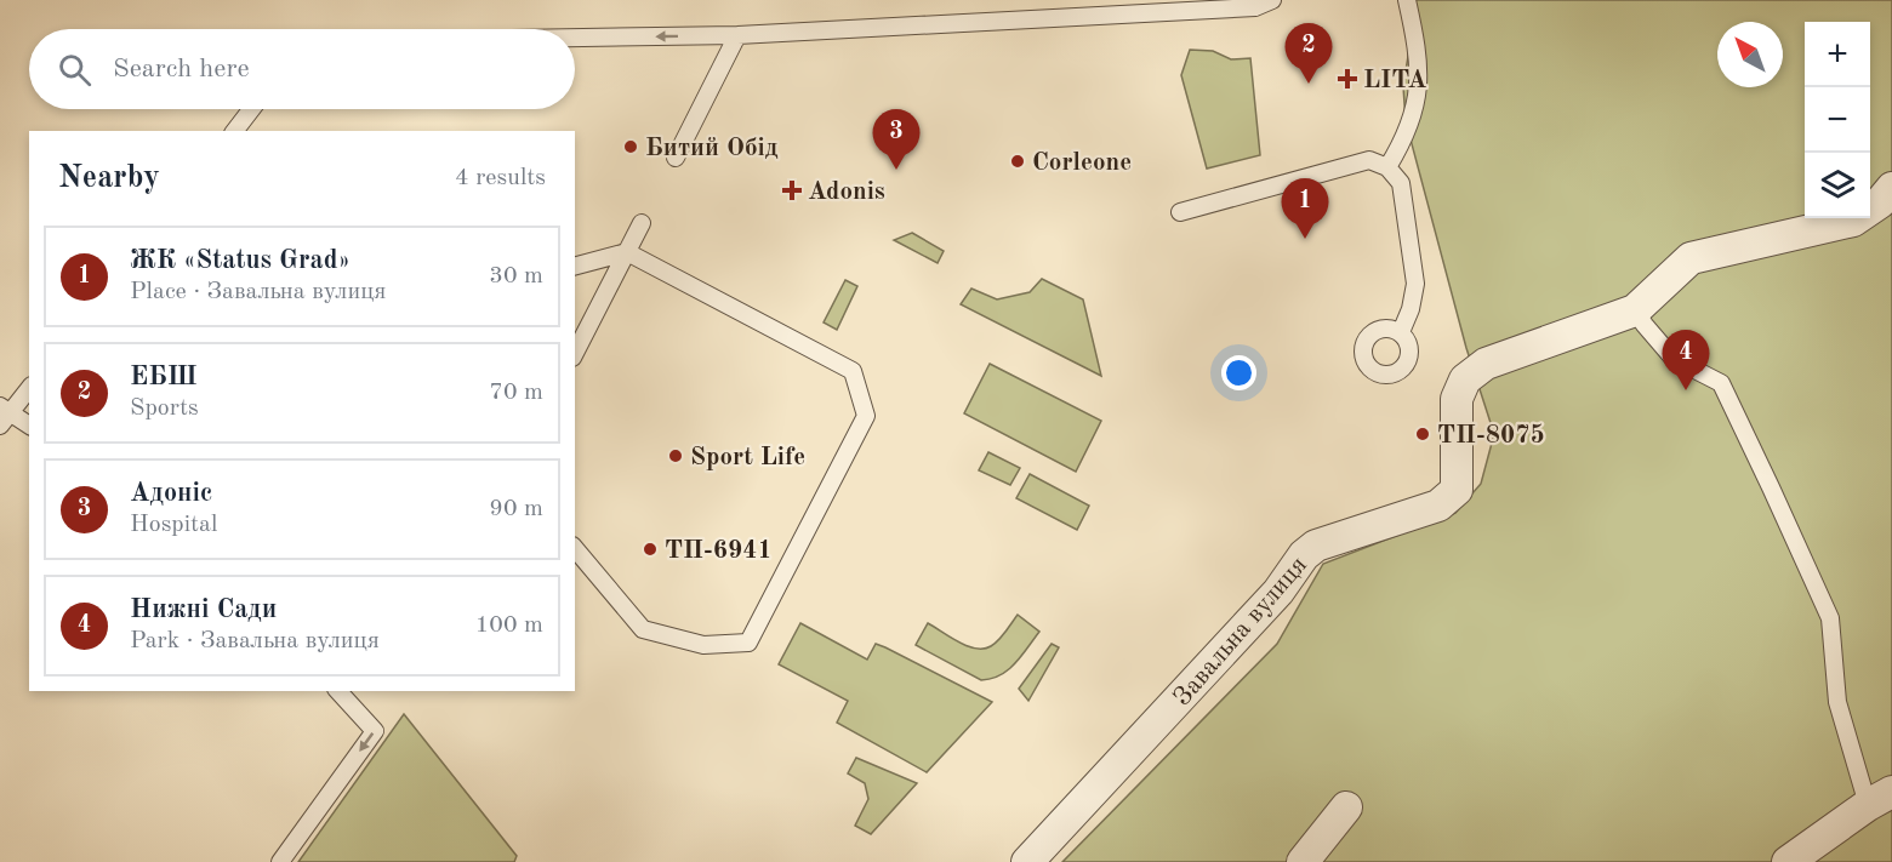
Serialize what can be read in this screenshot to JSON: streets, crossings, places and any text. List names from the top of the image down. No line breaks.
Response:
{"streets":{"street":["Завальна вулиця"]},"places":{"health":["LITA","Adonis"],"other":["Битий Обід","Corleone","ТП-8075","Sport Life","ТП-6941"]},"north":"top left","page":{"map_buttons":["+","−"],"pins":["2","3","1","4"],"search":"Search here","heading":["Nearby","4 results"],"list":[{"mark":"1","name":"ЖК «Status Grad»","note":"Place · Завальна вулиця","value":"30 m"},{"mark":"2","name":"ЕБШ","note":"Sports","value":"70 m"},{"mark":"3","name":"Адоніс","note":"Hospital","value":"90 m"},{"mark":"4","name":"Нижні Сади","note":"Park · Завальна вулиця","value":"100 m"}]}}
